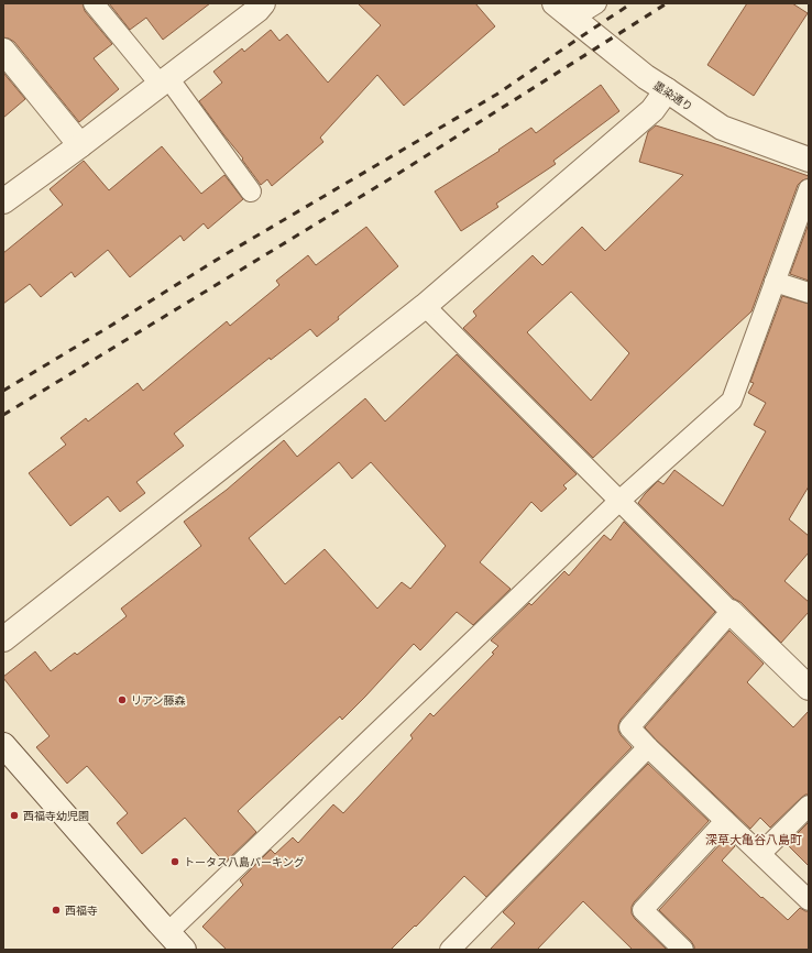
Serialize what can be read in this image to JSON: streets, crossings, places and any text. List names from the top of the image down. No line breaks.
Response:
{"streets":{"street":["墨染通り"]},"districts":["深草大亀谷八島町"],"places":["リアン藤森","西福寺幼児園","トータス八島パーキング","西福寺"]}
